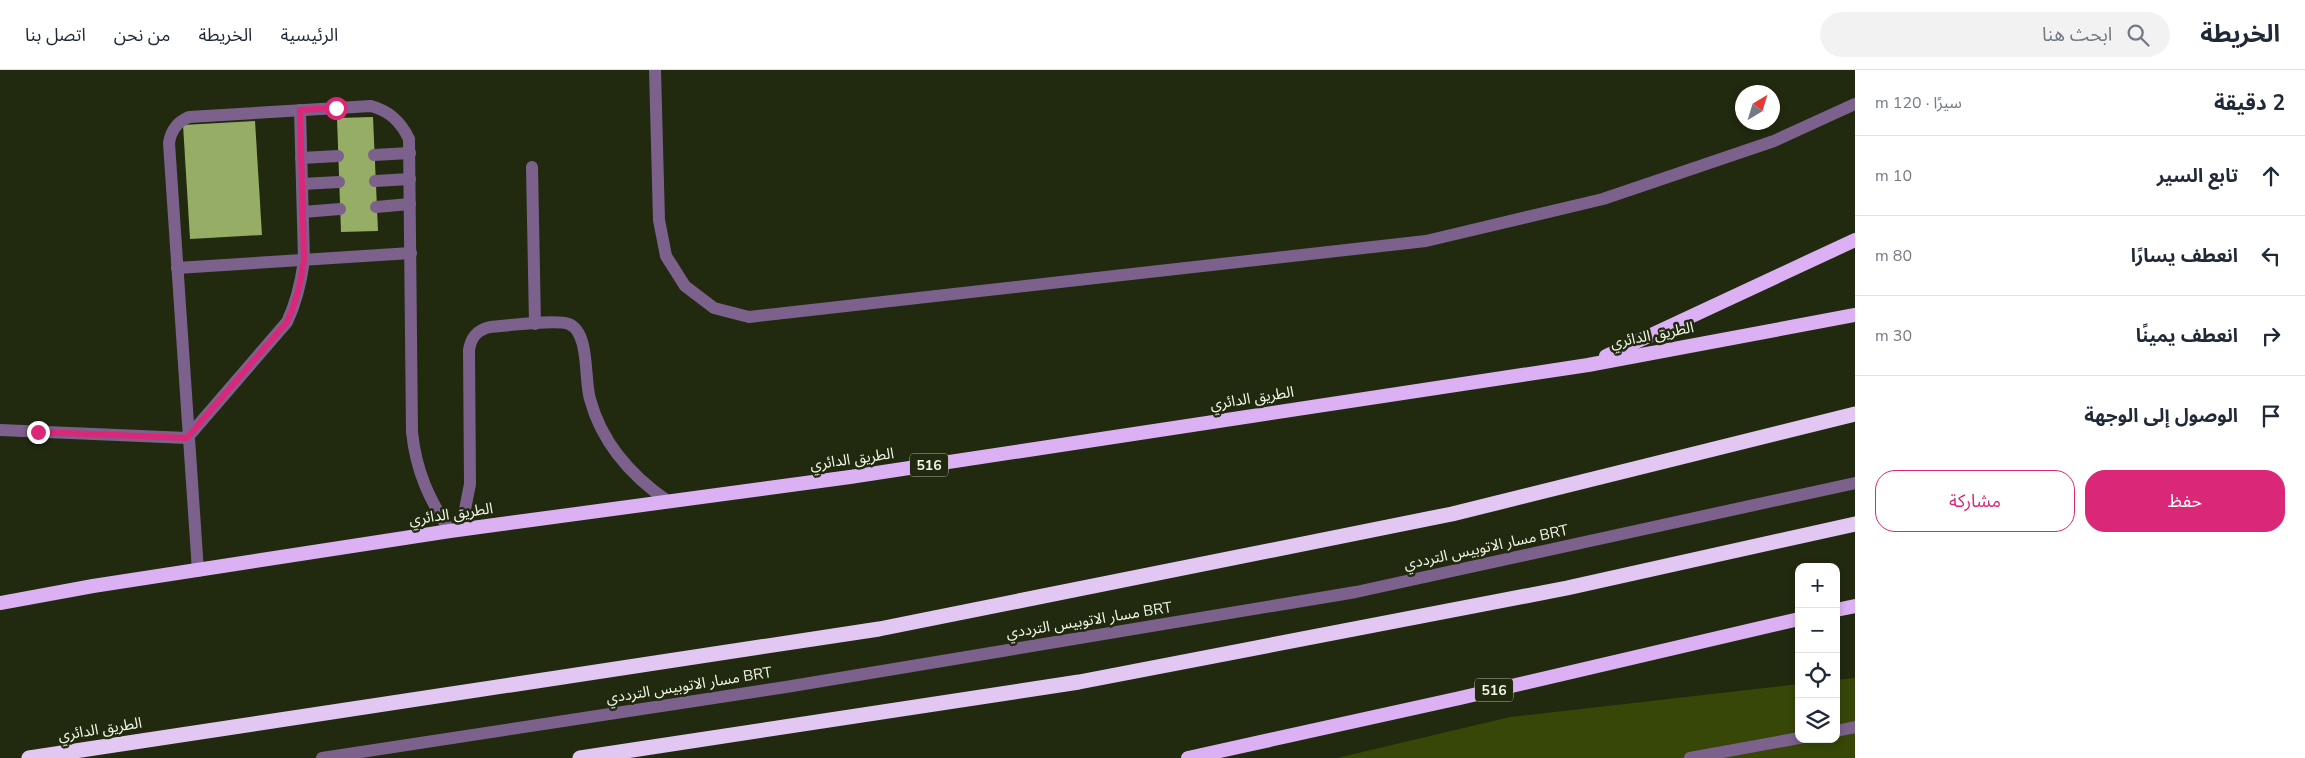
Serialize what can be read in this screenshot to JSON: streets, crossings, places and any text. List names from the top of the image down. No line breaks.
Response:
{"streets":{"highway":["الطريق الدائري","516"],"street":["مسار الاتوبيس الترددي BRT"]},"north":"top right","page":{"header":"الخريطة","search":"ابحث هنا","nav":["الرئيسية","الخريطة","من نحن","اتصل بنا"],"heading":["2 دقيقة","سيرًا · 120 m"],"list":[["تابع السير","10 m"],["انعطف يسارًا","80 m"],["انعطف يمينًا","30 m"],"الوصول إلى الوجهة"],"buttons":["حفظ","مشاركة"],"map_buttons":["+","−"]}}
